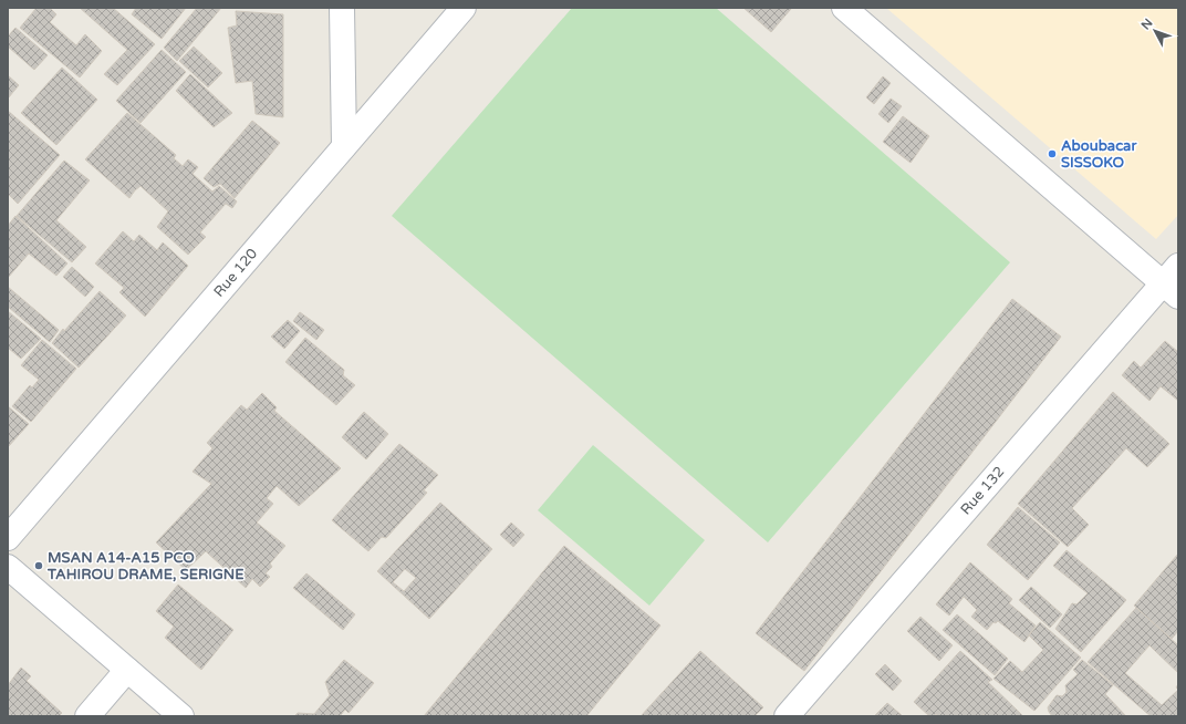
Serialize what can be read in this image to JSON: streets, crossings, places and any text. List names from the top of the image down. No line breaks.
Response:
{"streets":{"street":["Rue 120","Rue 132"]},"places":["Aboubacar SISSOKO","MSAN A14-A15 PCO TAHIROU DRAME, SERIGNE"],"north":"top left"}
